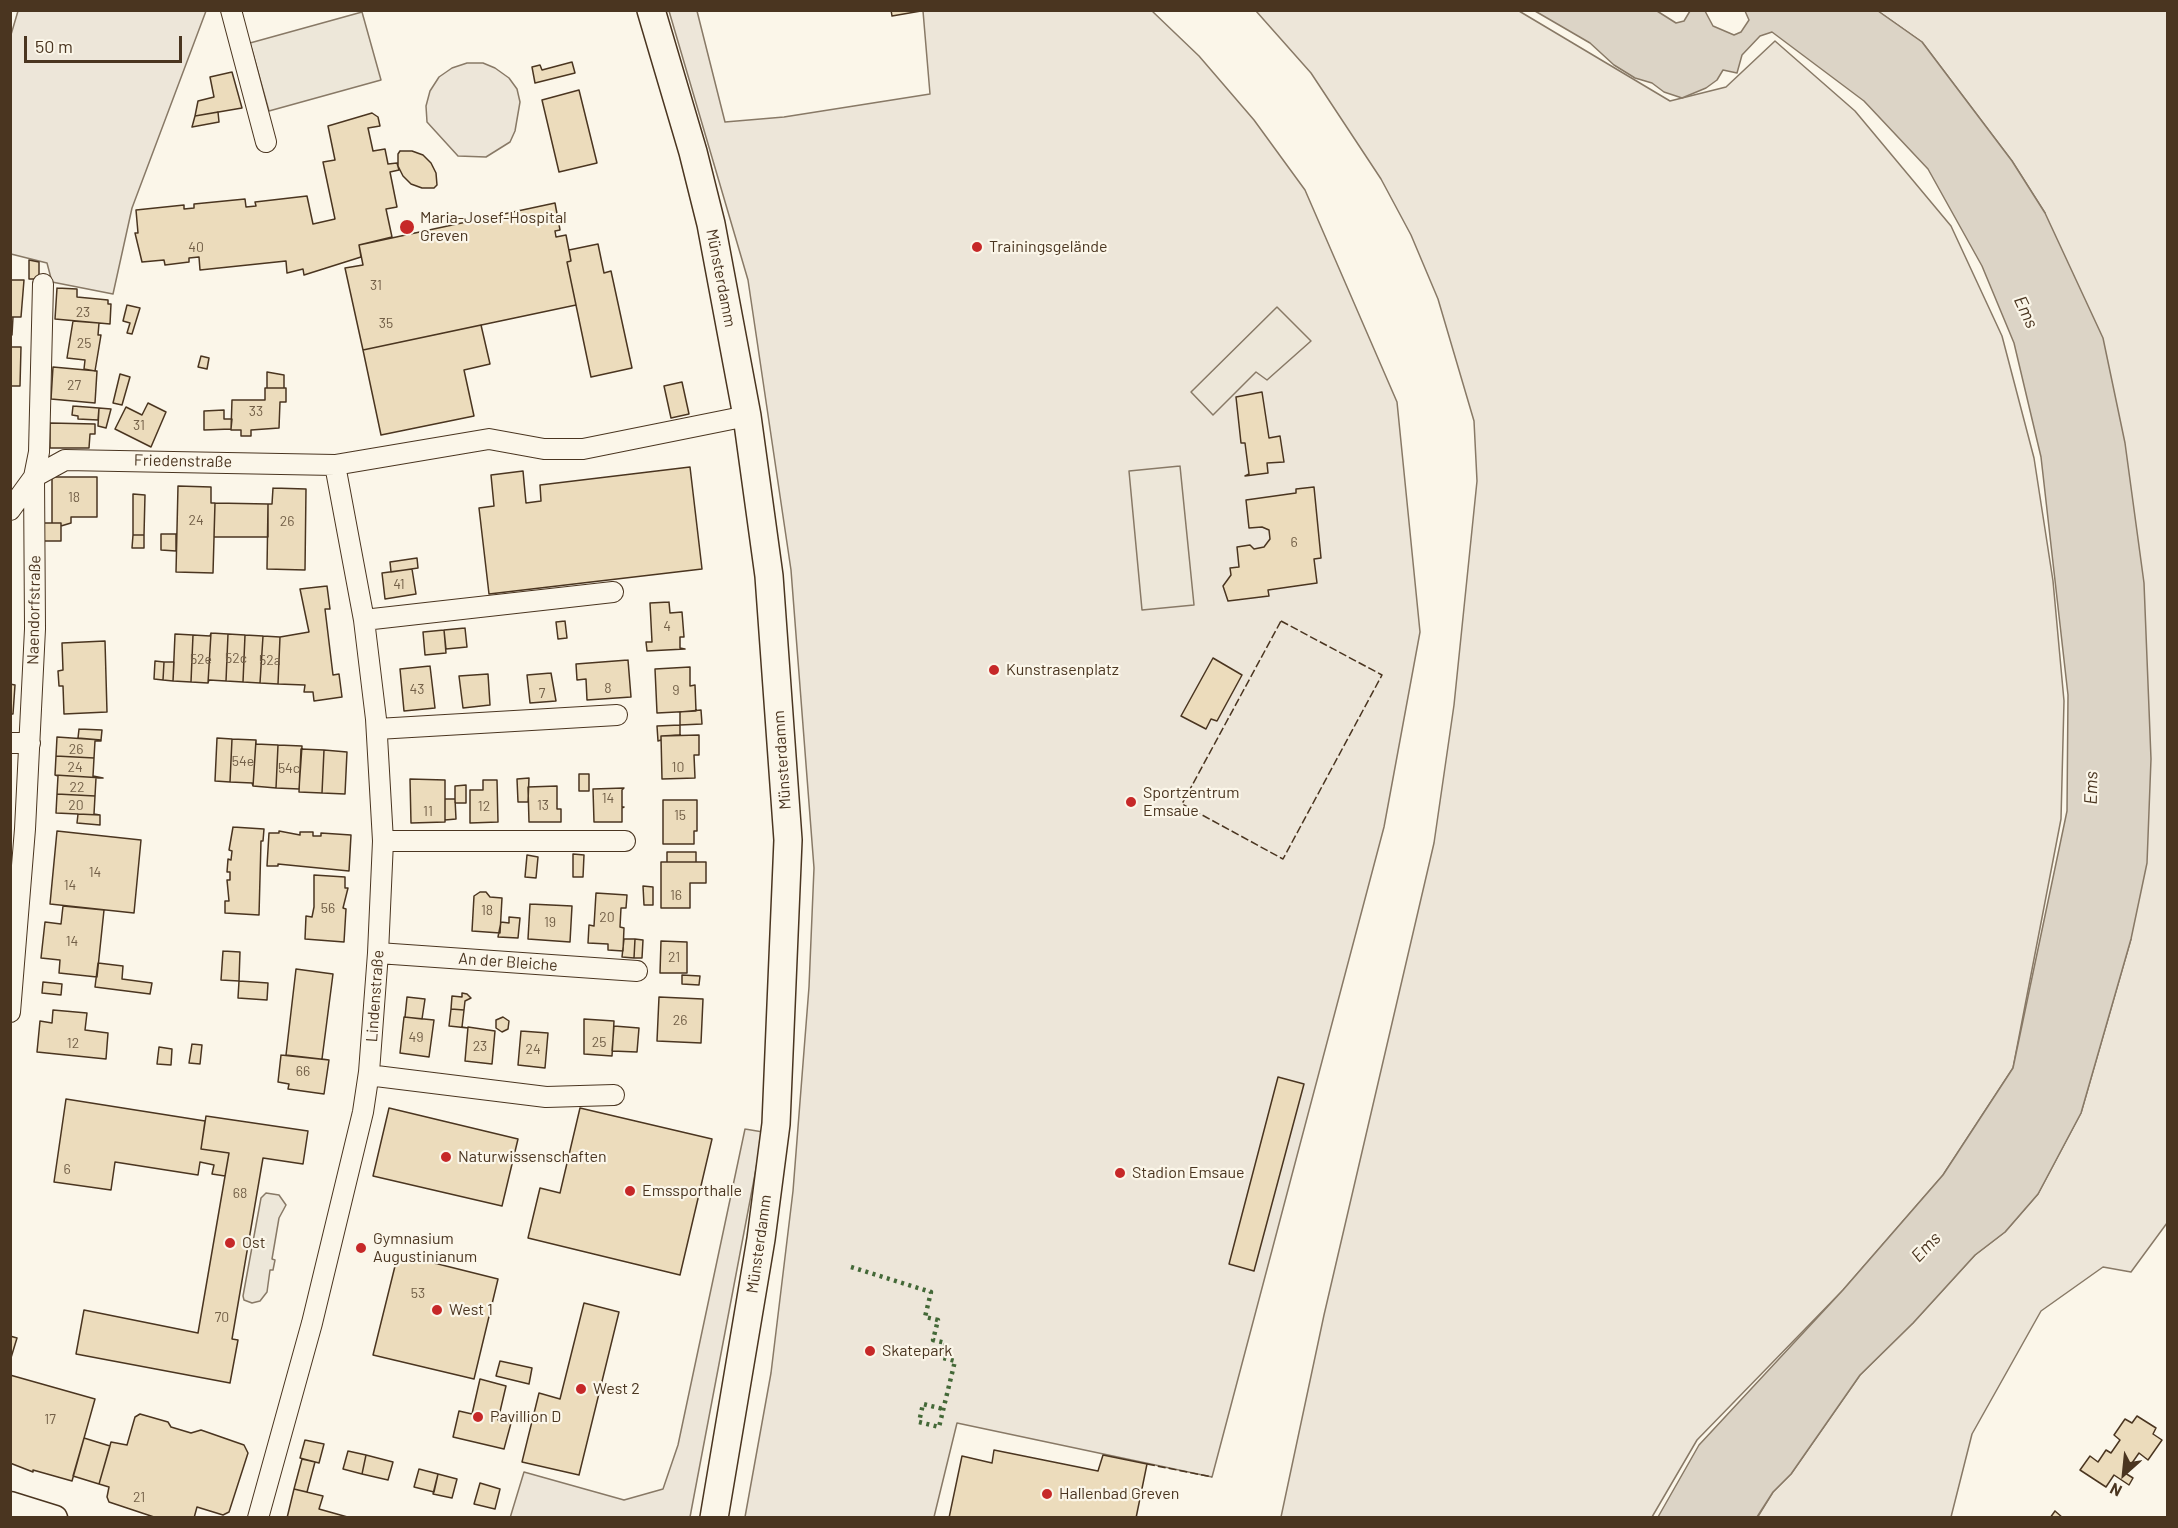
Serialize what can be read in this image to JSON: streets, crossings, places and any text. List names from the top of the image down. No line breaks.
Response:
{"streets":{"main road":["Münsterdamm"],"street":["Friedenstraße","Naendorfstraße","An der Bleiche","Lindenstraße"]},"crossings":[["Münsterdamm","Friedenstraße"],["Friedenstraße","Naendorfstraße"],["Friedenstraße","Lindenstraße"],["An der Bleiche","Lindenstraße"]],"water":["Ems"],"places":["Maria-Josef-Hospital Greven","Trainingsgelände","Kunstrasenplatz","Sportzentrum Emsaue","Naturwissenschaften","Stadion Emsaue","Emssporthalle","Ost","Gymnasium Augustinianum","West 1","Skatepark","West 2","Pavillion D","Hallenbad Greven"],"house_numbers":["40","31","23","35","25","27","33","31","18","24","26","6","41","4","52c","52e","52a","8","43","9","7","26","54e","24","10","54c","22","14","20","13","12","11","15","14","14","16","56","18","20","19","14","21","26","49","25","12","23","24","66","6","68","53","70","17","21"],"scale_bar":"50 m","north":"bottom left"}
